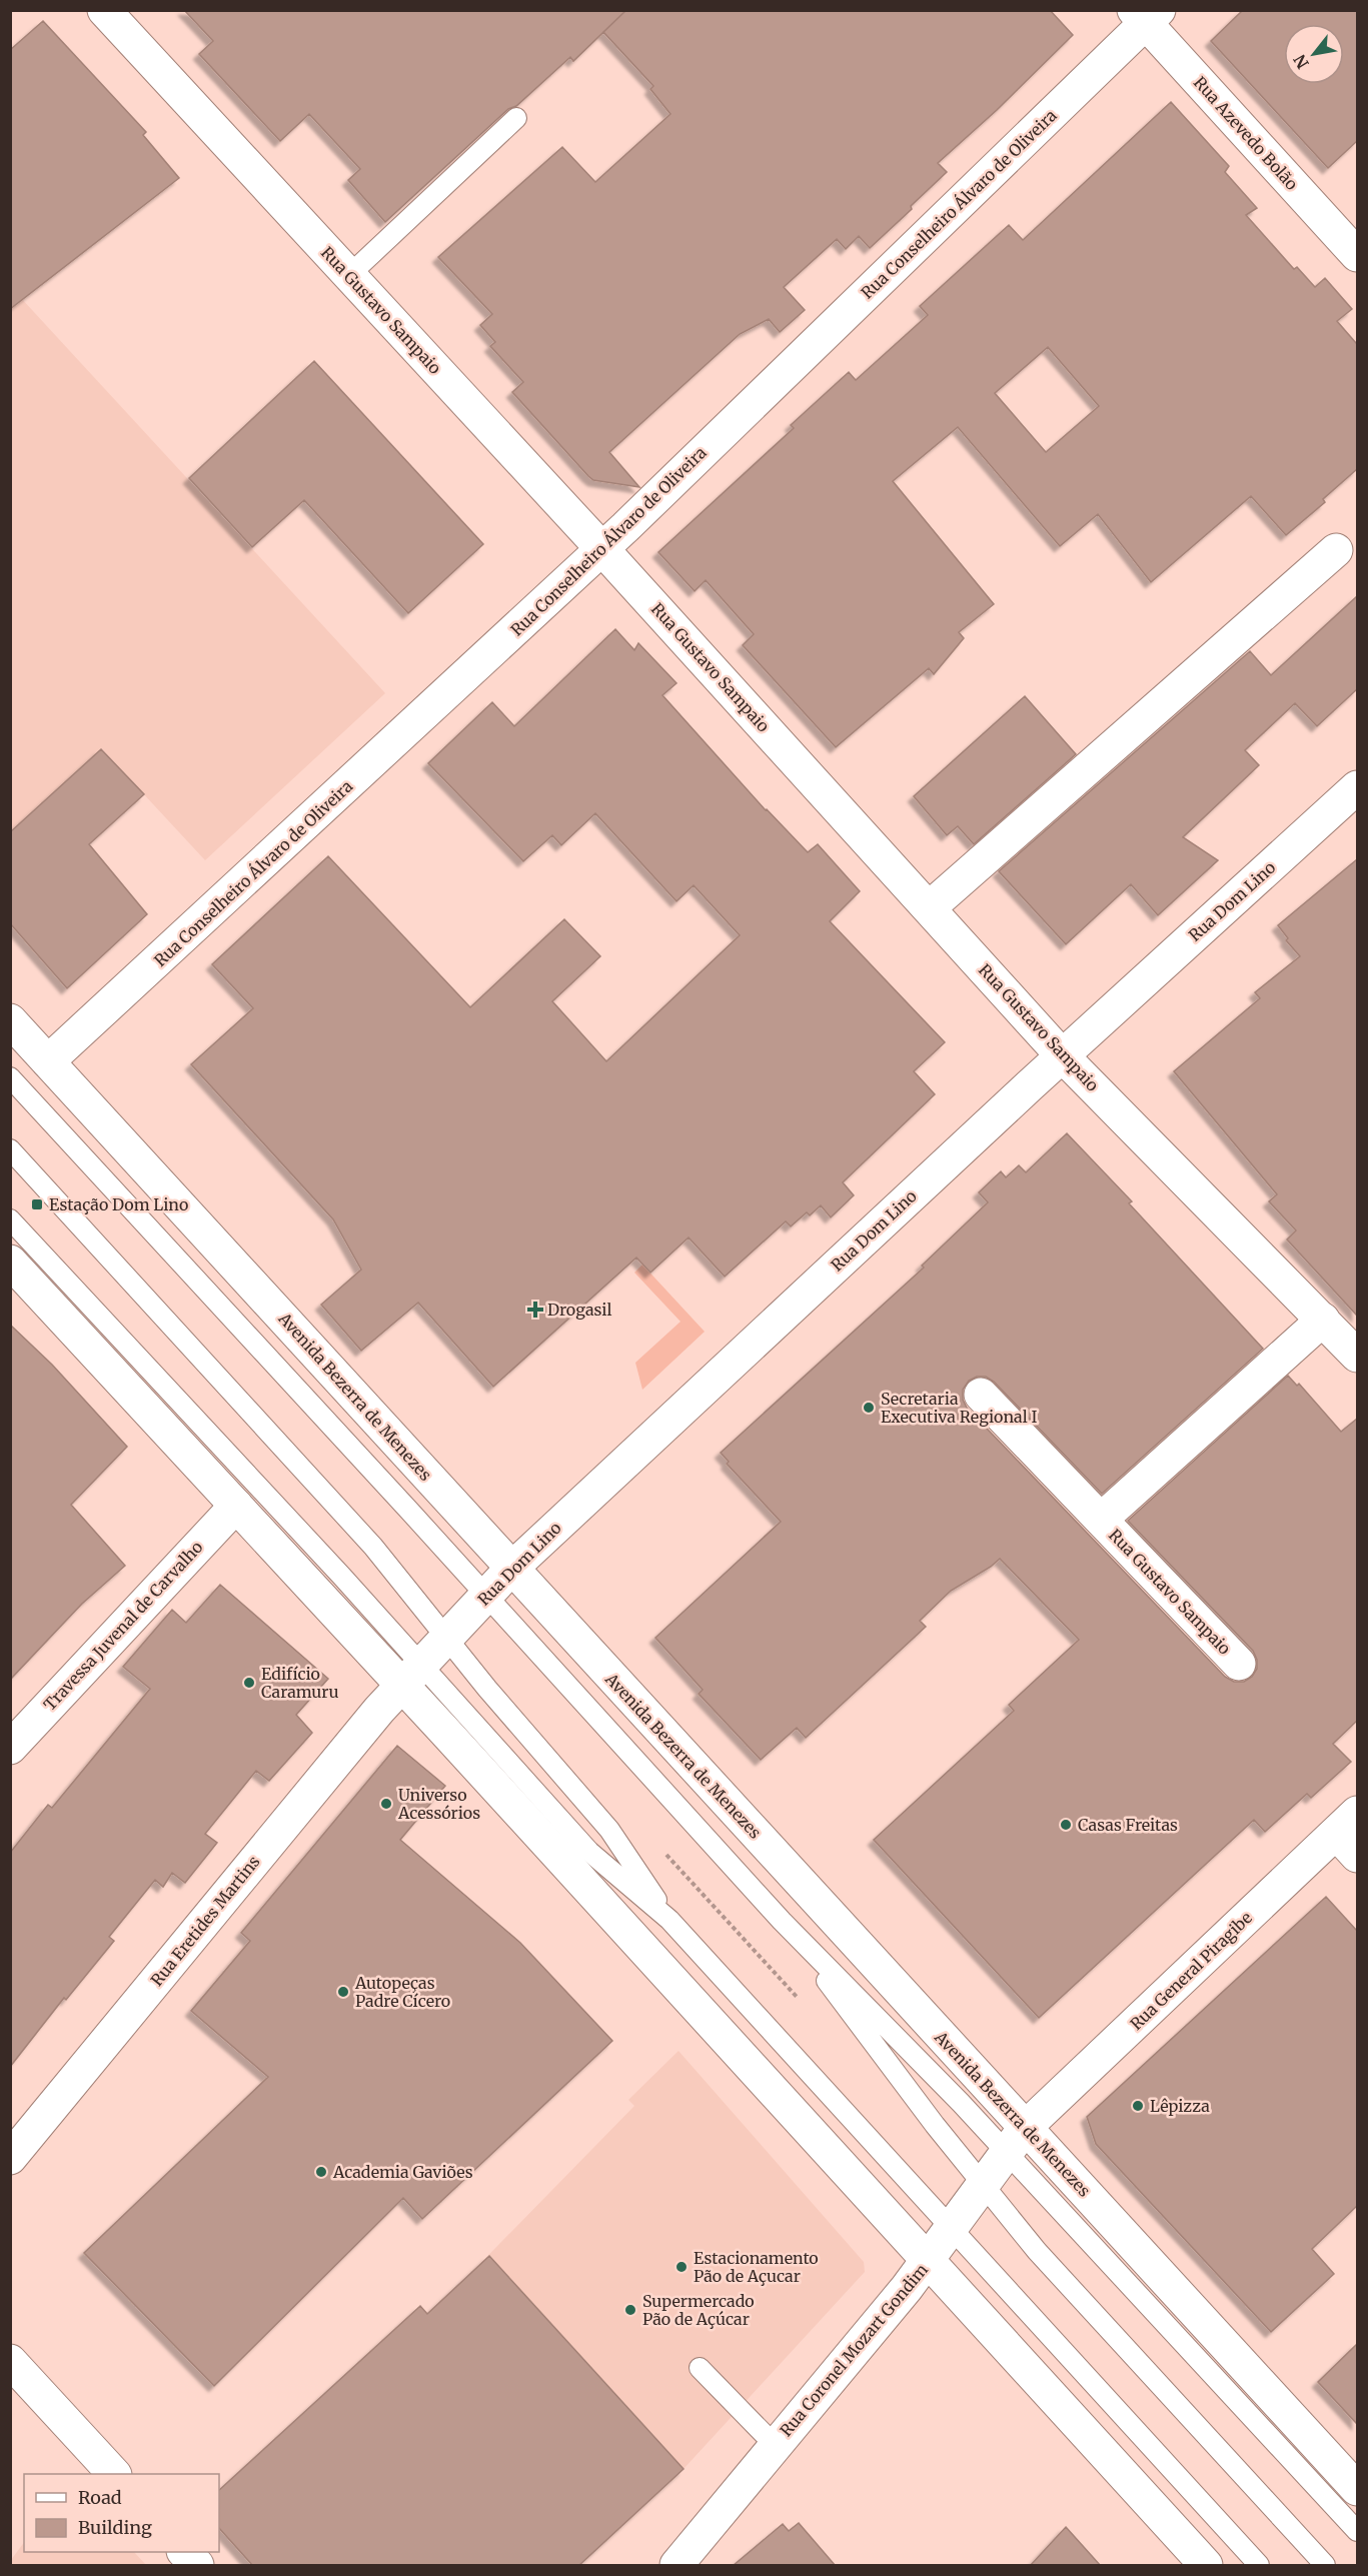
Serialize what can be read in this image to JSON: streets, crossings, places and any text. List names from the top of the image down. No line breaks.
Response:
{"streets":{"street":["Rua Azevedo Bolão","Rua Conselheiro Álvaro de Oliveira","Rua Gustavo Sampaio","Rua Dom Lino","Avenida Bezerra de Menezes","Travessa Juvenal de Carvalho","Rua Eretides Martins","Rua General Piragibe","Rua Coronel Mozart Gondim"]},"crossings":[["Rua Azevedo Bolão","Rua Conselheiro Álvaro de Oliveira"],["Rua Conselheiro Álvaro de Oliveira","Rua Gustavo Sampaio"],["Rua Conselheiro Álvaro de Oliveira","Avenida Bezerra de Menezes"],["Rua Gustavo Sampaio","Rua Dom Lino"],["Rua Dom Lino","Avenida Bezerra de Menezes"],["Rua Dom Lino","Rua Eretides Martins"],["Avenida Bezerra de Menezes","Rua General Piragibe"],["Avenida Bezerra de Menezes","Rua Coronel Mozart Gondim"],["Rua General Piragibe","Rua Coronel Mozart Gondim"]],"places":{"transit":["Estação Dom Lino"],"health":["Drogasil"],"other":["Secretaria Executiva Regional I","Edifício Caramuru","Universo Acessórios","Casas Freitas","Autopeças Padre Cícero","Lêpizza","Academia Gaviões","Estacionamento Pão de Açucar","Supermercado Pão de Açúcar"]},"legend":["Road","Building"],"north":"bottom left"}
